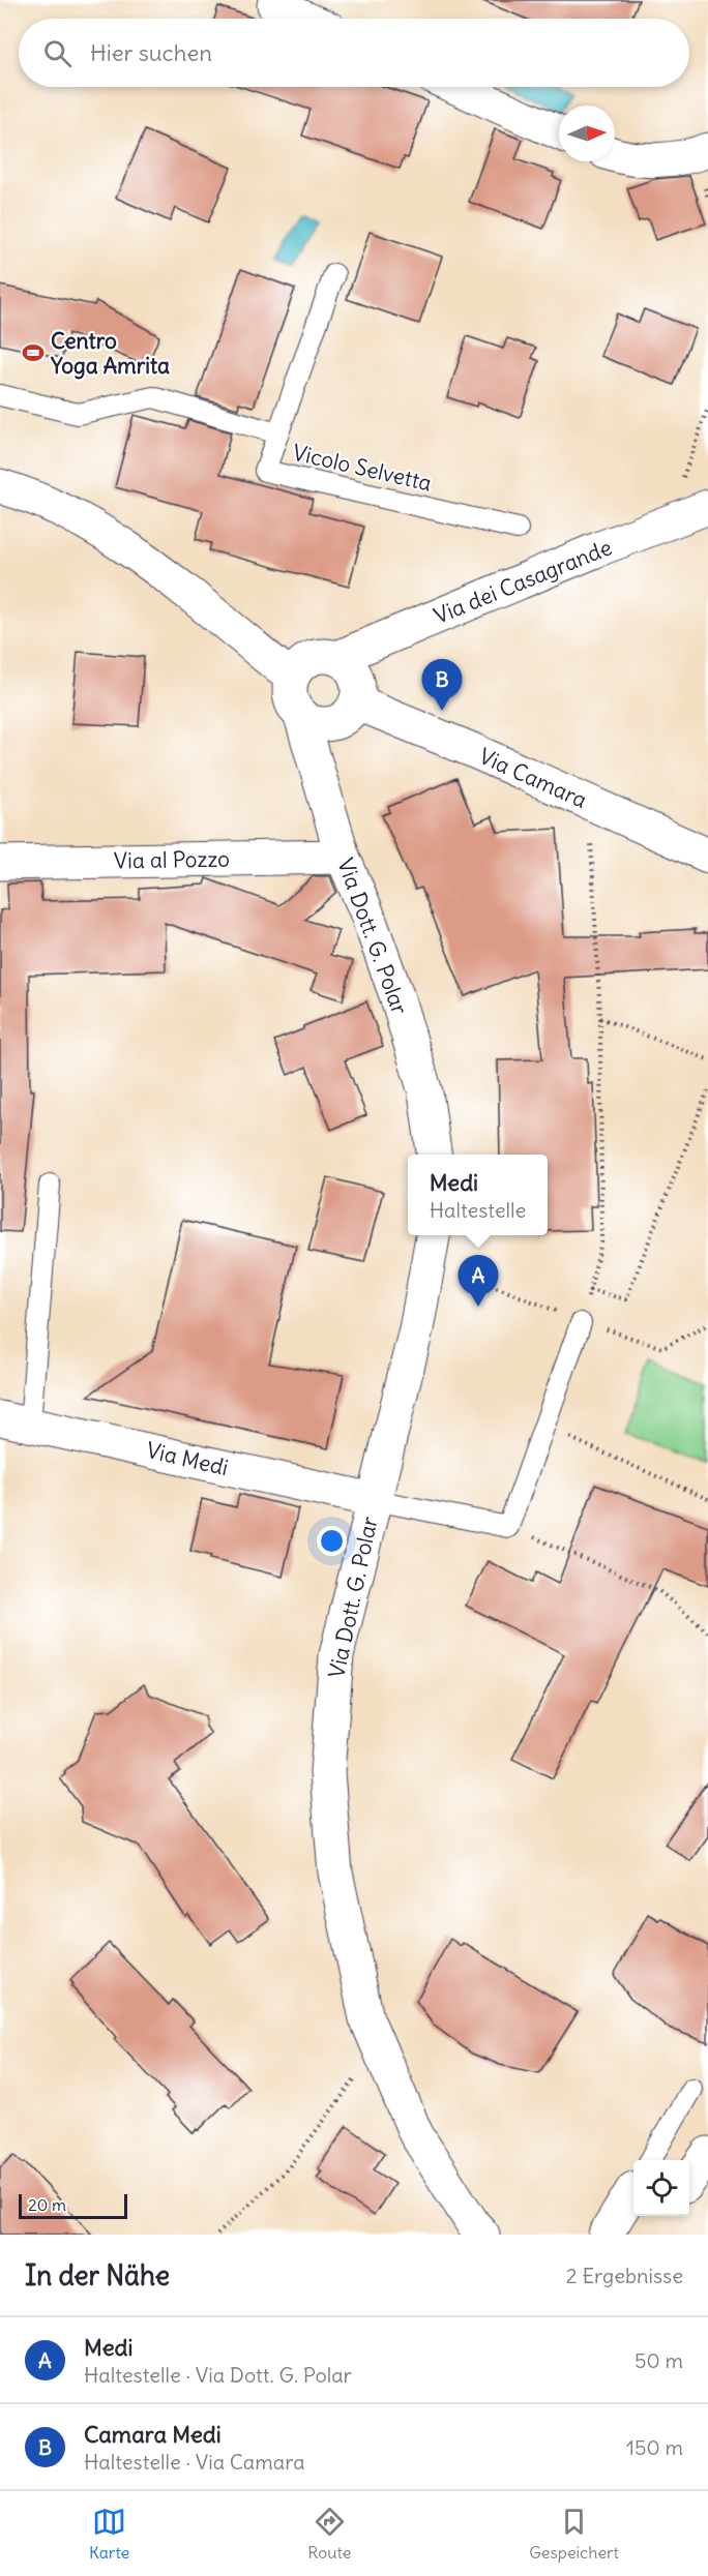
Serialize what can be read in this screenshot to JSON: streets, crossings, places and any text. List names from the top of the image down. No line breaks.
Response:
{"streets":{"street":["Via dei Casagrande","Via Camara","Via al Pozzo","Via Dott. G. Polar","Via Medi"],"lane":["Vicolo Selvetta"]},"crossings":[["Via dei Casagrande","Via Camara"],["Via dei Casagrande","Via Dott. G. Polar"],["Via Camara","Via Dott. G. Polar"],["Via al Pozzo","Via Dott. G. Polar"],["Via Dott. G. Polar","Via Medi"]],"places":{"sports":["Centro Yoga Amrita"]},"scale_bar":"20 m","north":"right","page":{"search":"Hier suchen","pins":["B","A"],"popup":["Medi","Haltestelle"],"scale":"20 m","heading":["In der Nähe","2 Ergebnisse"],"list":[{"mark":"A","name":"Medi","note":"Haltestelle · Via Dott. G. Polar","value":"50 m"},{"mark":"B","name":"Camara Medi","note":"Haltestelle · Via Camara","value":"150 m"}],"nav":["Karte","Route","Gespeichert"]}}
